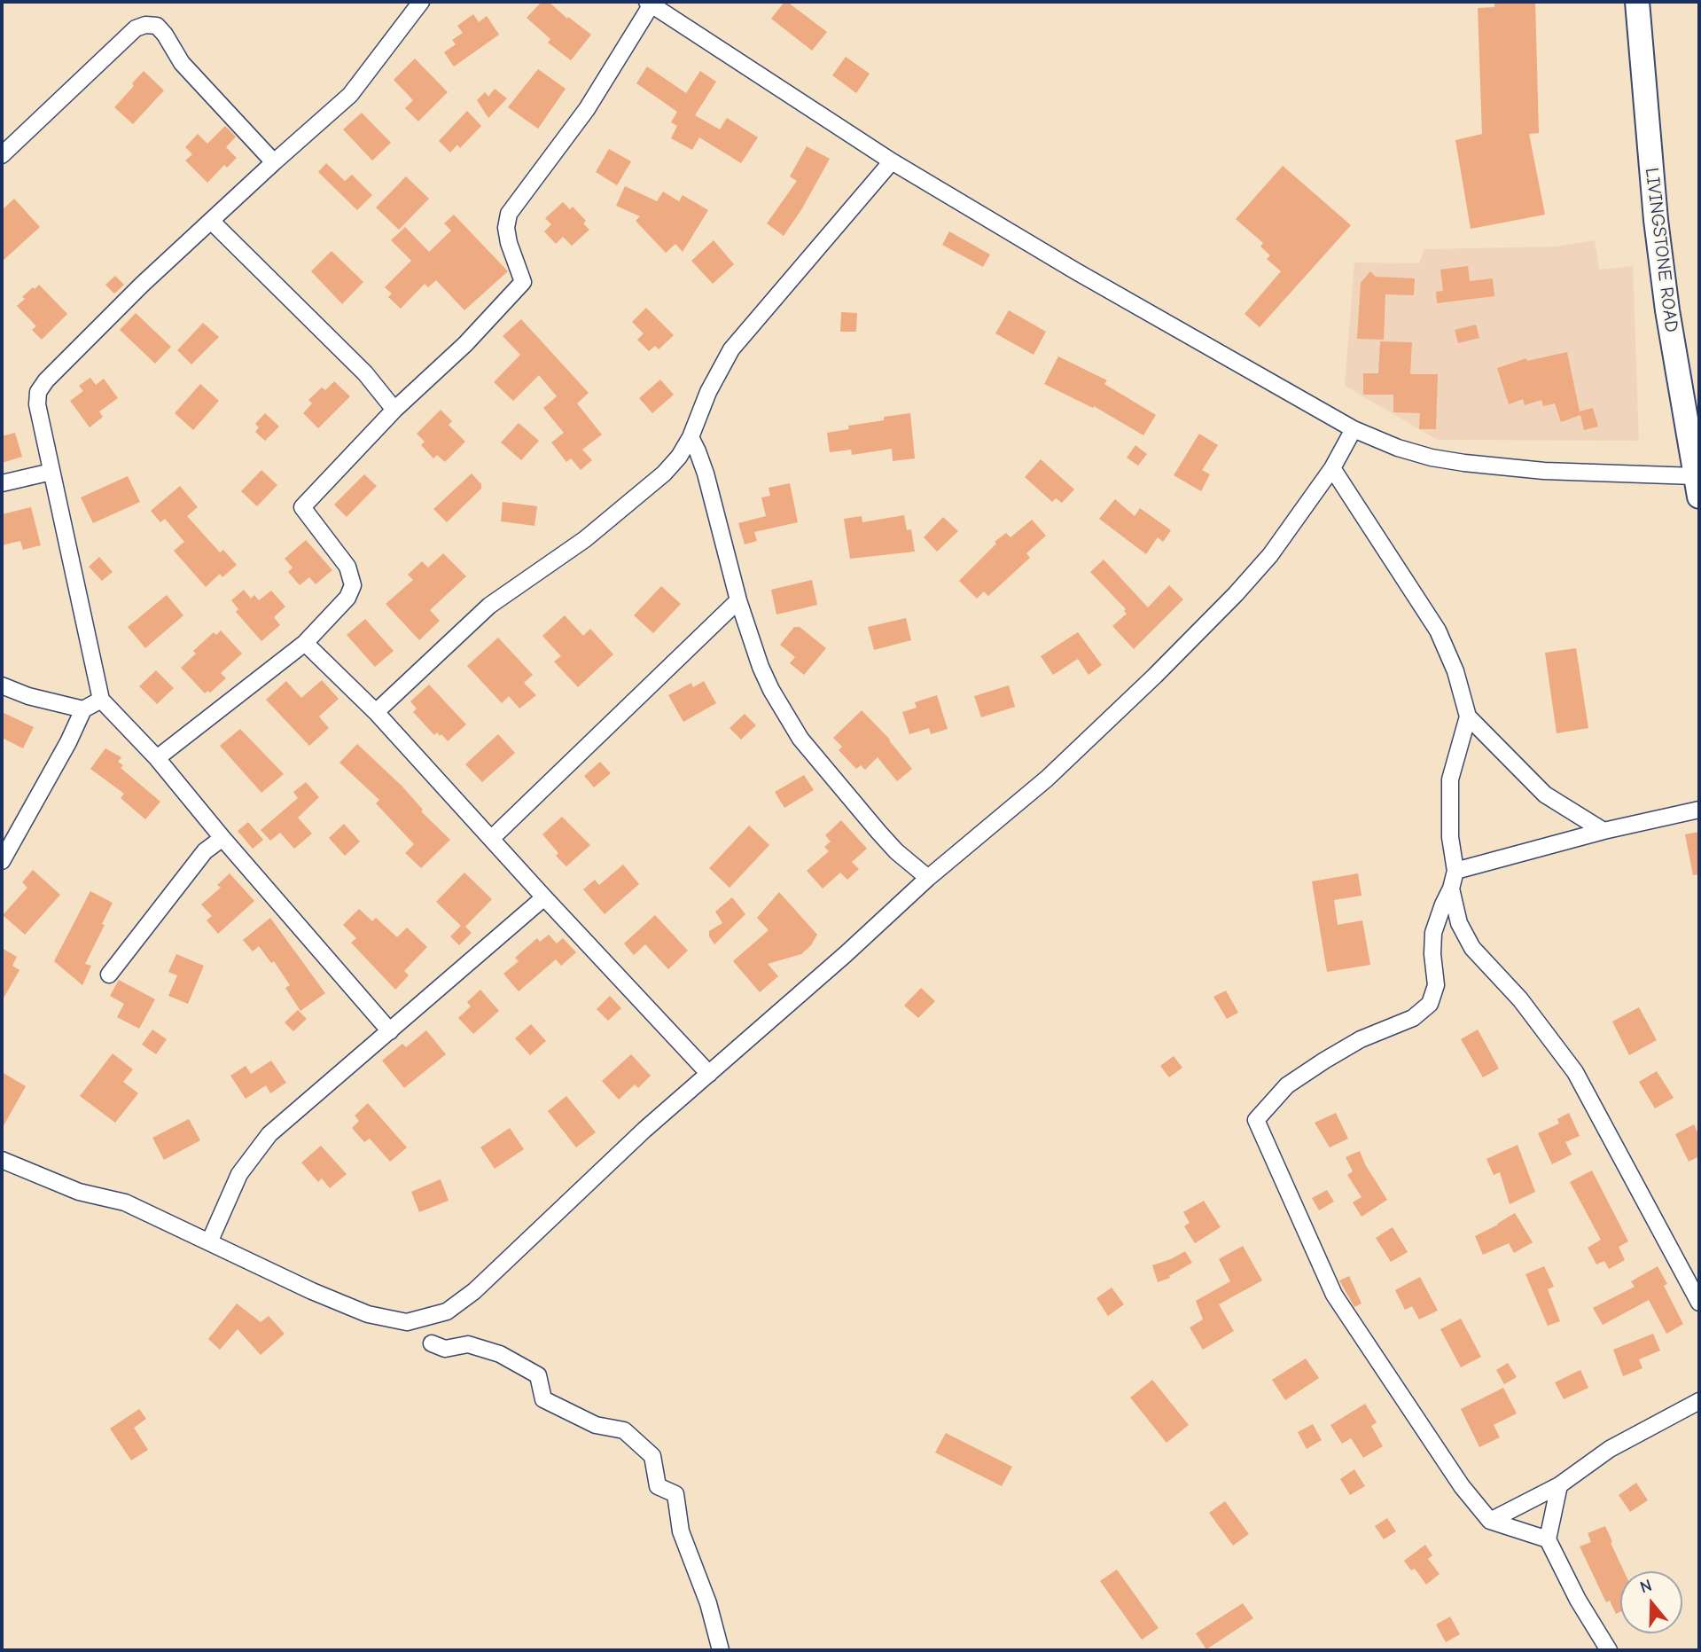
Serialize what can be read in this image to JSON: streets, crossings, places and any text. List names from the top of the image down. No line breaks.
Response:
{"streets":{"highway":["LIVINGSTONE ROAD"]},"north":"top"}
